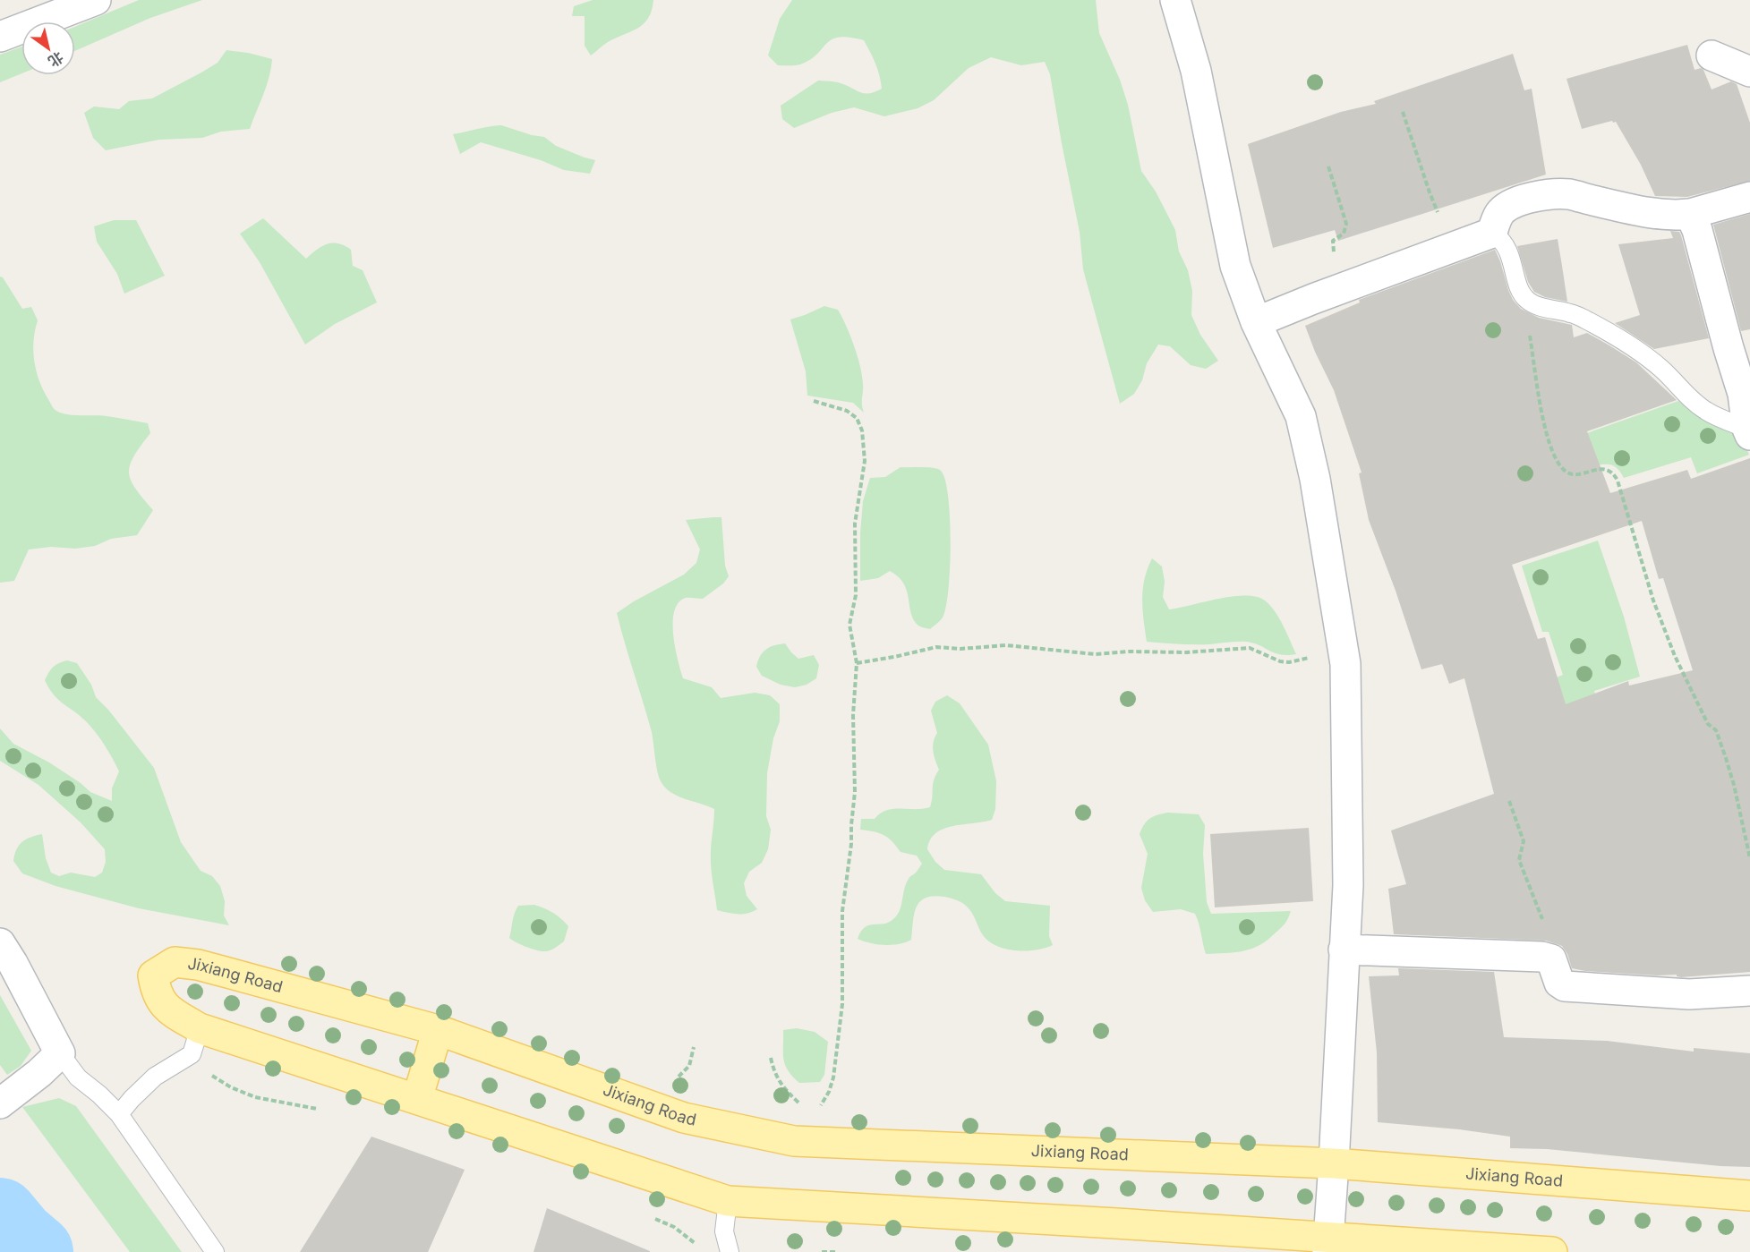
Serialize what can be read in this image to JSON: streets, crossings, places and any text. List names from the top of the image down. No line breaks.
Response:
{"streets":{"main road":["Jixiang Road"]},"north":"bottom right"}
